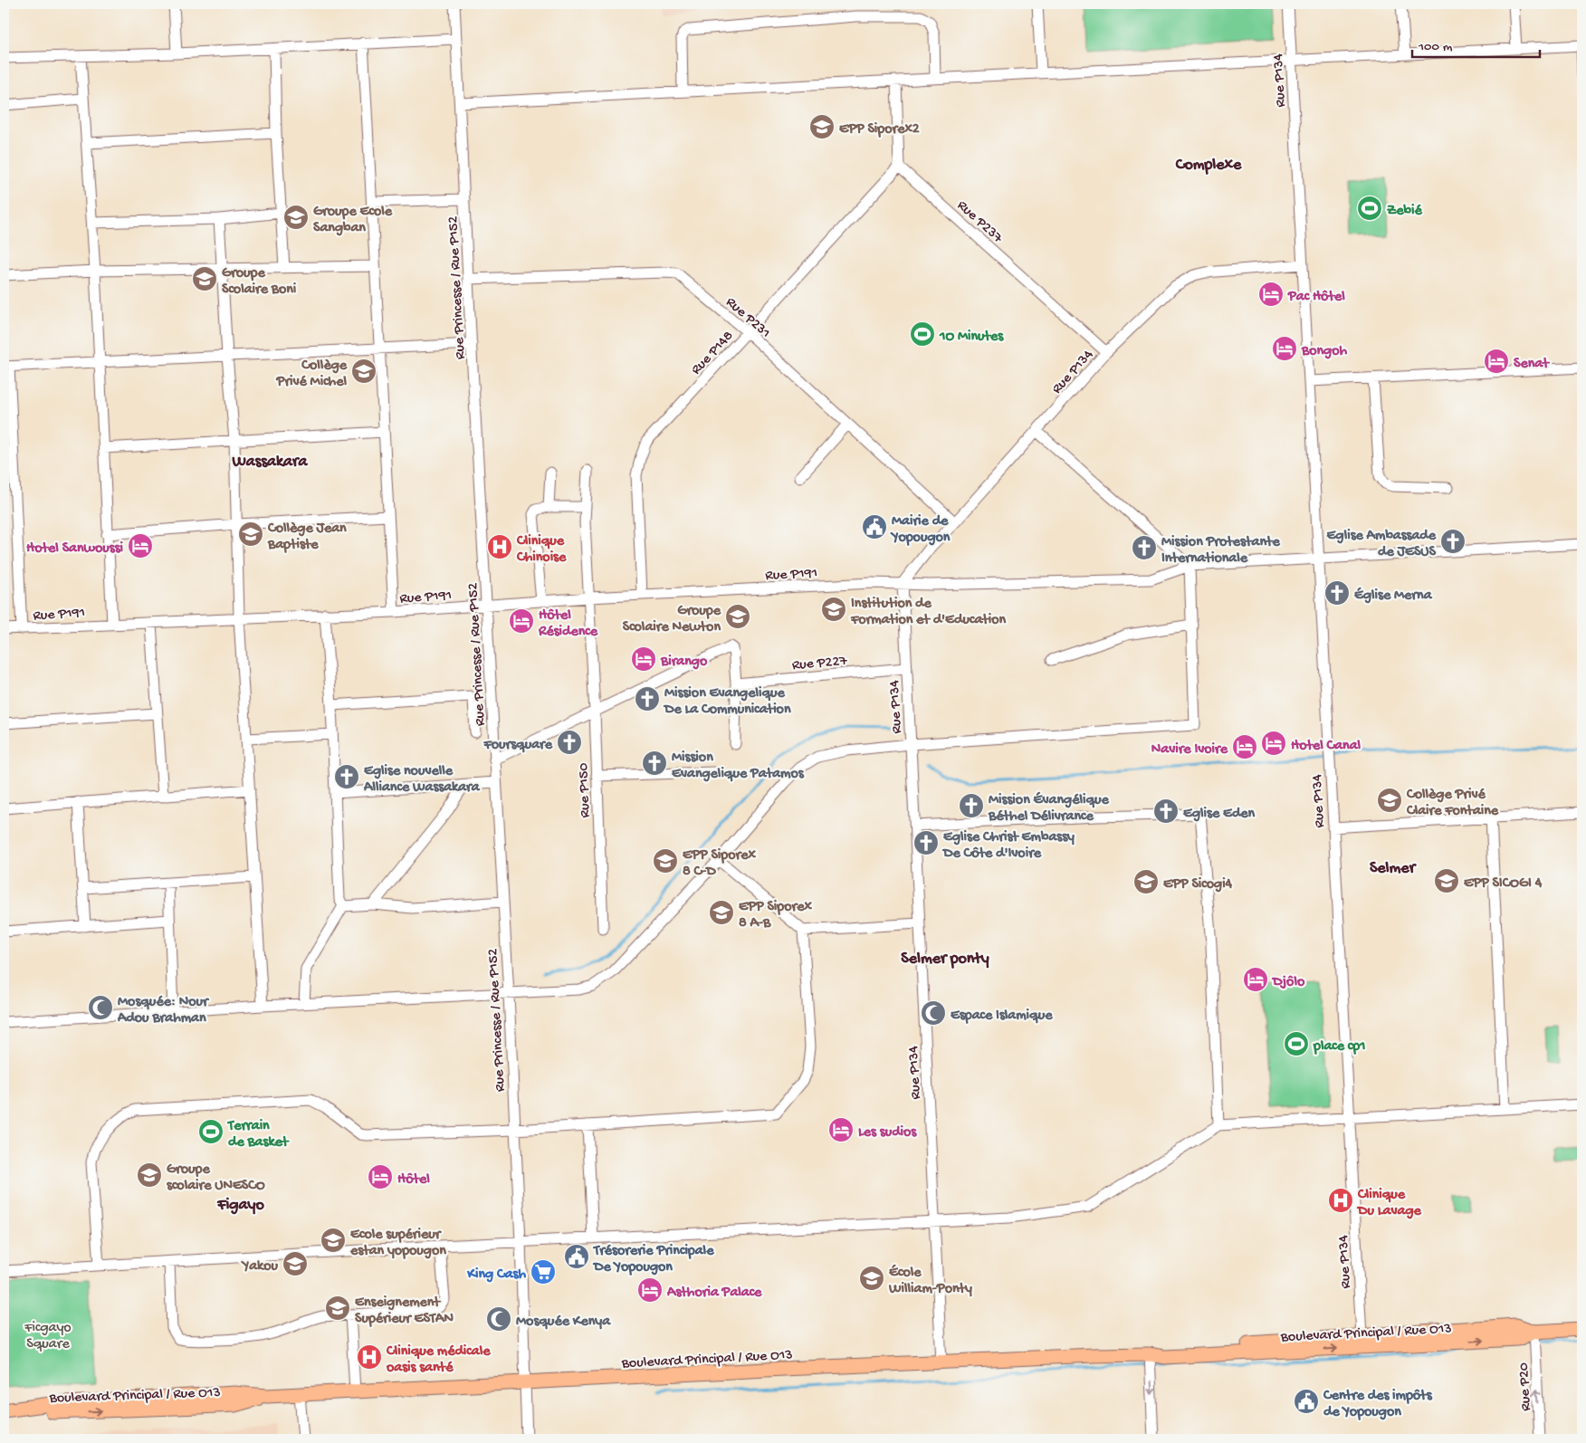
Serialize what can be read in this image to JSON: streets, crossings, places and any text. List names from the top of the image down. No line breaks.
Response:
{"streets":{"main road":["Boulevard Principal / Rue O13"],"street":["Rue P134","Rue P237","Rue Princesse / Rue P152","Rue P231","Rue P148","Rue P191","Rue P227","Rue P150","Rue P20"]},"crossings":[["Rue P134","Rue P237"],["Rue P134","Rue P231"],["Rue P134","Rue P191"],["Rue P134","Rue P227"],["Rue P134","Boulevard Principal / Rue O13"],["Rue P237","Rue P148"],["Rue Princesse / Rue P152","Rue P231"],["Rue Princesse / Rue P152","Rue P191"],["Rue Princesse / Rue P152","Boulevard Principal / Rue O13"],["Rue P231","Rue P148"],["Rue P148","Rue P191"],["Rue P191","Rue P150"],["Boulevard Principal / Rue O13","Rue P20"]],"one_way":["Rue P20"],"districts":["Complexe","Wassakara","Selmer","Selmer ponty","Figayo"],"parks":["Ficgayo Square"],"places":{"school or university":["EPP Siporex2","Groupe Ecole Sangban","Groupe Scolaire Boni","Collège Privé Michel","Collège Jean Baptiste","Institution de Formation et d'Education","Groupe Scolaire Newton","Collège Privé Claire Fontaine","EPP Siporex 8 C-D","EPP SICOGI 4","EPP Sicogi4","EPP Siporex 8 A-B","Groupe scolaire UNESCO","Ecole supérieur estan yopougon","Yakou","École William-Ponty","Enseignement Supérieur ESTAN"],"sports":["Zebié","1O Minutes","place cp1","Terrain de Basket"],"hotel":["Pac Hôtel","Bongoh","Senat","Hotel Sanwoussi","Hôtel Résidence","Birango","Hotel Canal","Navire Ivoire","Djôlo","Les sudios","Hôtel","Asthoria Palace"],"public building":["Mairie de Yopougon","Trésorerie Principale De Yopougon","Centre des impôts de Yopougon"],"church":["Eglise Ambassade de JESUS","Mission Protestante Internationale","Église Merna","Mission Evangelique De La Communication","Foursquare","Mission Evangelique Patamos","Eglise nouvelle Alliance Wassakara","Mission Évangélique Béthel Délivrance","Eglise Eden","Eglise Christ Embassy De Côte d'Ivoire"],"hospital":["Clinique Chinoise","Clinique Du Lavage","Clinique médicale oasis santé"],"mosque":["Mosquée: Nour Adou Brahman","Espace Islamique","Mosquée Kenya"],"supermarket":["King Cash"]},"scale_bar":"100 m"}
